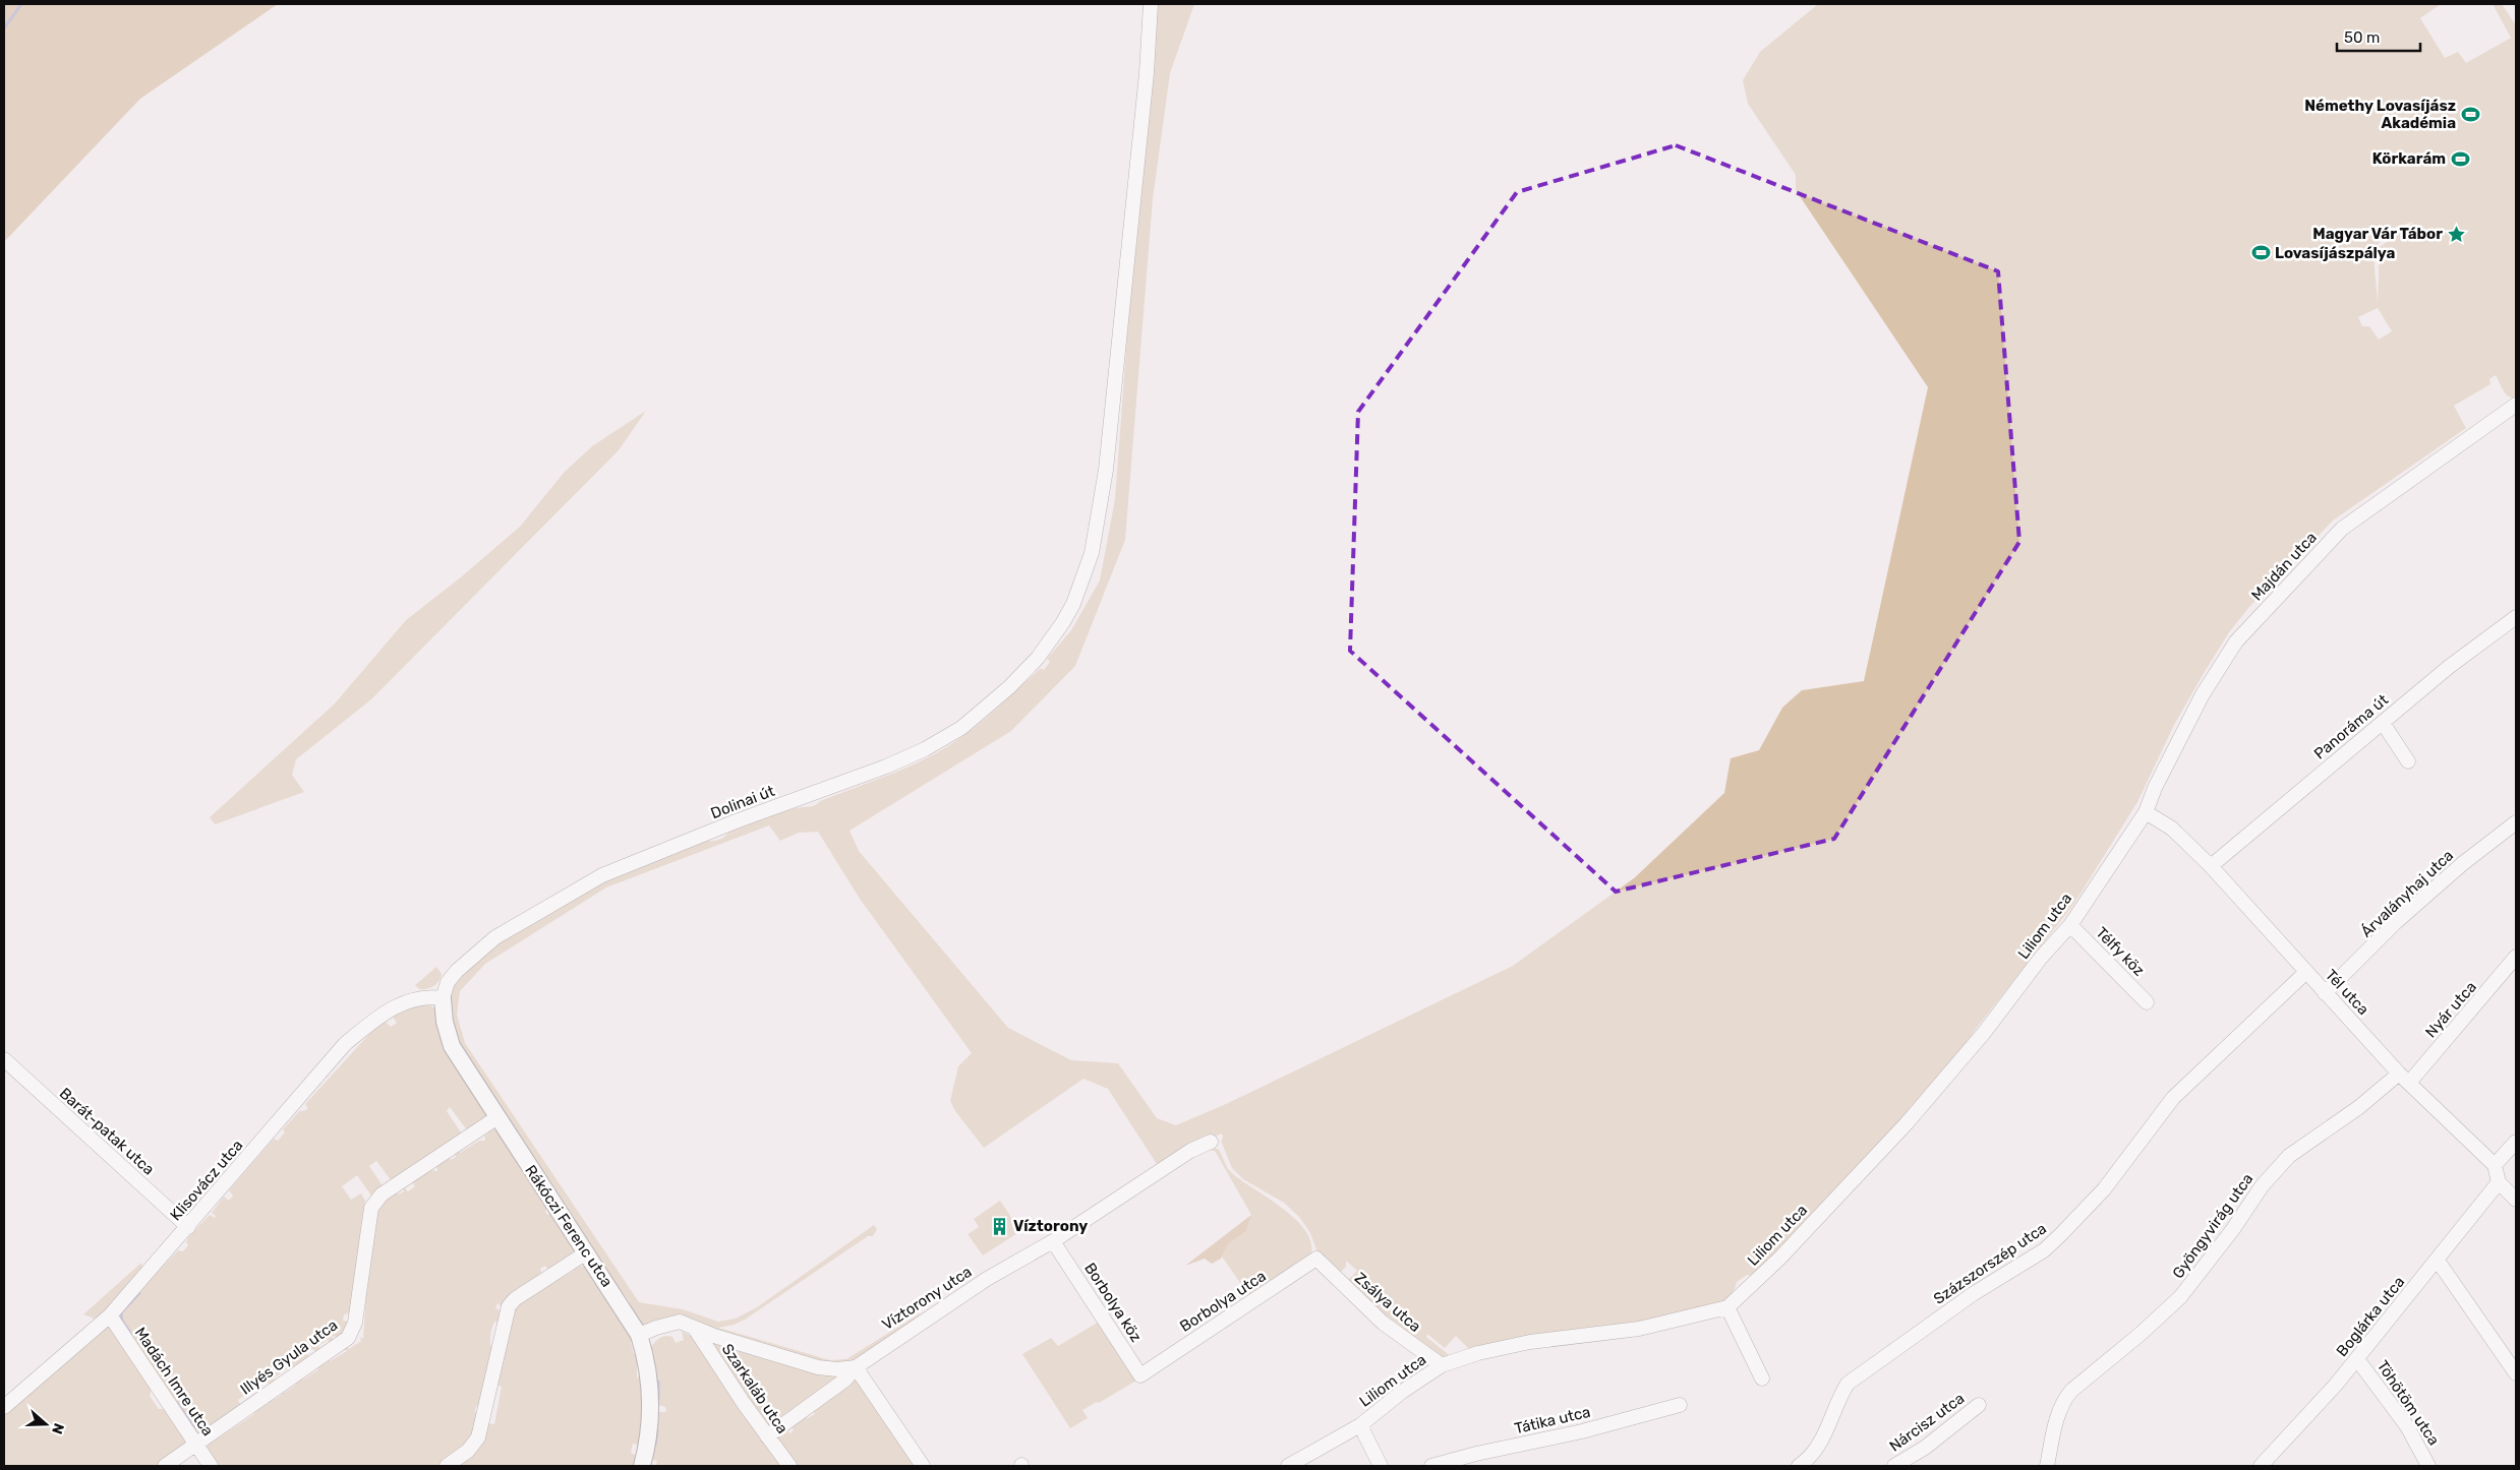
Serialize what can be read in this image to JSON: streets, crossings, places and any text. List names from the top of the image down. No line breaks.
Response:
{"streets":{"street":["Majdán utca","Panoráma út","Dolinai út","Árvalányhaj utca","Liliom utca","Télfy köz","Tél utca","Nyár utca","Barát-patak utca","Klisovácz utca","Rákóczi Ferenc utca","Gyöngyvirág utca","Százszorszép utca","Víztorony utca","Borbolya utca","Borbolya köz","Zsálya utca","Boglárka utca","Illyés Gyula utca","Madách Imre utca","Szarkaláb utca","Töhötöm utca","Tátika utca","Nárcisz utca"]},"crossings":[["Majdán utca","Liliom utca"],["Majdán utca","Tél utca"],["Panoráma út","Tél utca"],["Dolinai út","Klisovácz utca"],["Dolinai út","Rákóczi Ferenc utca"],["Árvalányhaj utca","Tél utca"],["Liliom utca","Télfy köz"],["Liliom utca","Tél utca"],["Liliom utca","Zsálya utca"],["Tél utca","Nyár utca"],["Tél utca","Gyöngyvirág utca"],["Tél utca","Százszorszép utca"],["Nyár utca","Gyöngyvirág utca"],["Barát-patak utca","Klisovácz utca"],["Klisovácz utca","Rákóczi Ferenc utca"],["Klisovácz utca","Madách Imre utca"],["Rákóczi Ferenc utca","Illyés Gyula utca"],["Víztorony utca","Borbolya köz"],["Víztorony utca","Szarkaláb utca"],["Borbolya utca","Borbolya köz"],["Borbolya utca","Zsálya utca"],["Boglárka utca","Töhötöm utca"],["Illyés Gyula utca","Madách Imre utca"]],"places":{"sports":["Némethy Lovasíjász Akadémia","Körkarám","Lovasíjászpálya"],"place":["Magyar Vár Tábor"],"building":["Víztorony"]},"scale_bar":"50 m","north":"right"}
